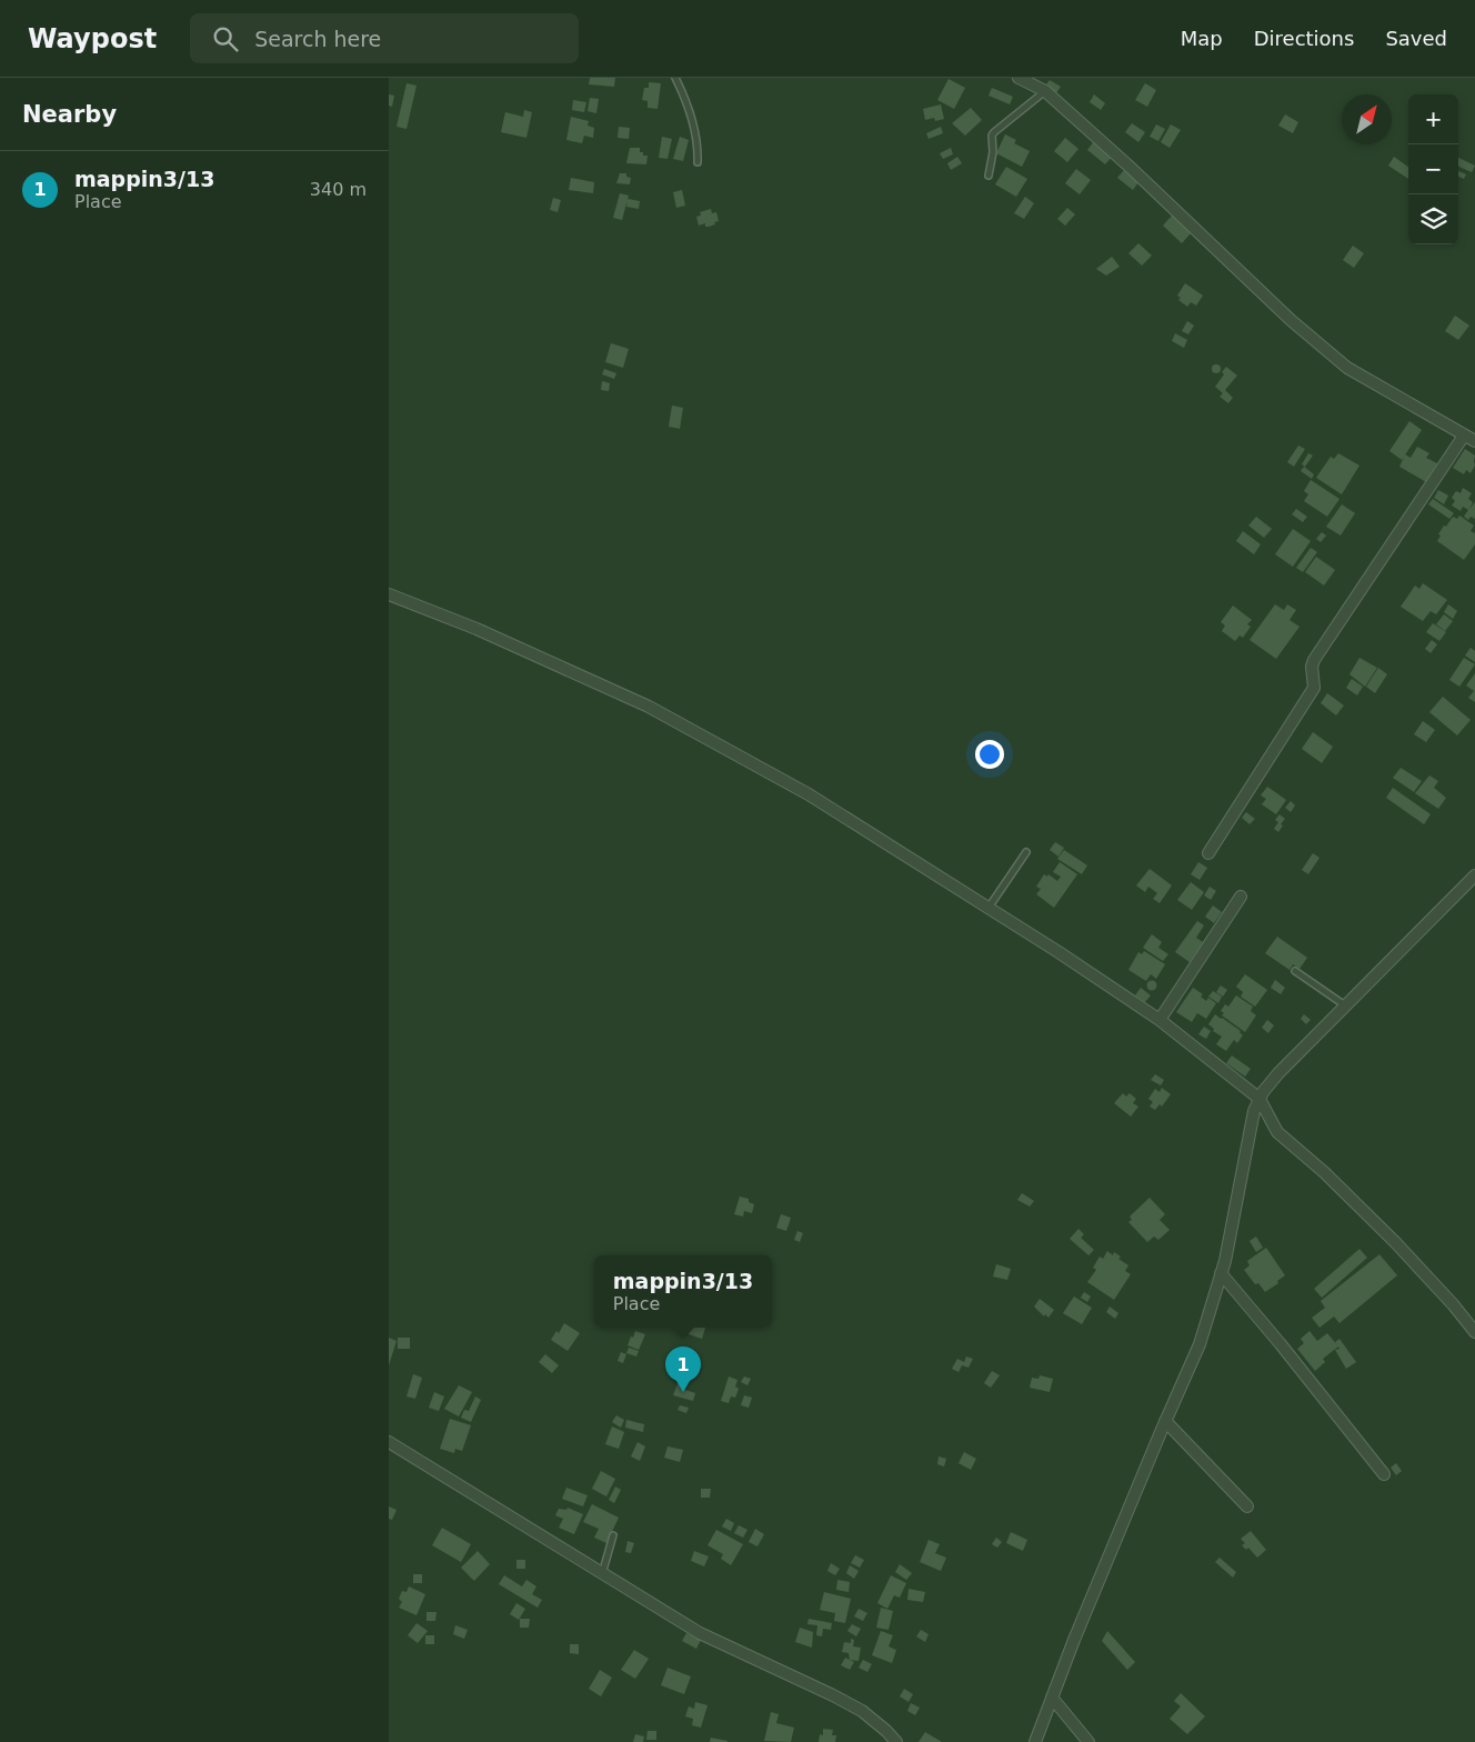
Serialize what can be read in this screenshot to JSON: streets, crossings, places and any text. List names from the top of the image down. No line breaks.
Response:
{"north":"top right","page":{"header":"Waypost","search":"Search here","nav":["Map","Directions","Saved"],"heading":"Nearby","map_buttons":["+","−"],"list":[{"mark":"1","name":"mappin3/13","note":"Place","value":"340 m"}],"popup":["mappin3/13","Place"],"pins":"1"}}
